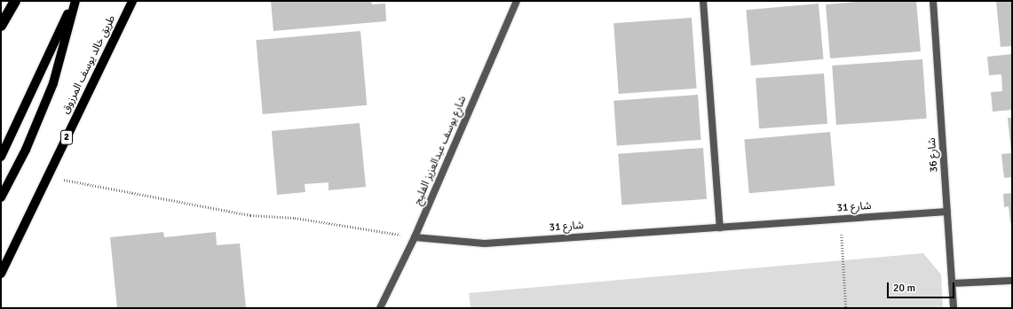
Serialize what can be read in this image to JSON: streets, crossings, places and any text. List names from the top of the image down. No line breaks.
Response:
{"streets":{"main road":["طريق خالد يوسف المرزوق","2"],"street":["شارع يوسف عبدالعزيز الفليج","شارع 36","شارع 31"]},"crossings":[["شارع يوسف عبدالعزيز الفليج","شارع 31"],["شارع 36","شارع 31"]],"scale_bar":"20 m"}
